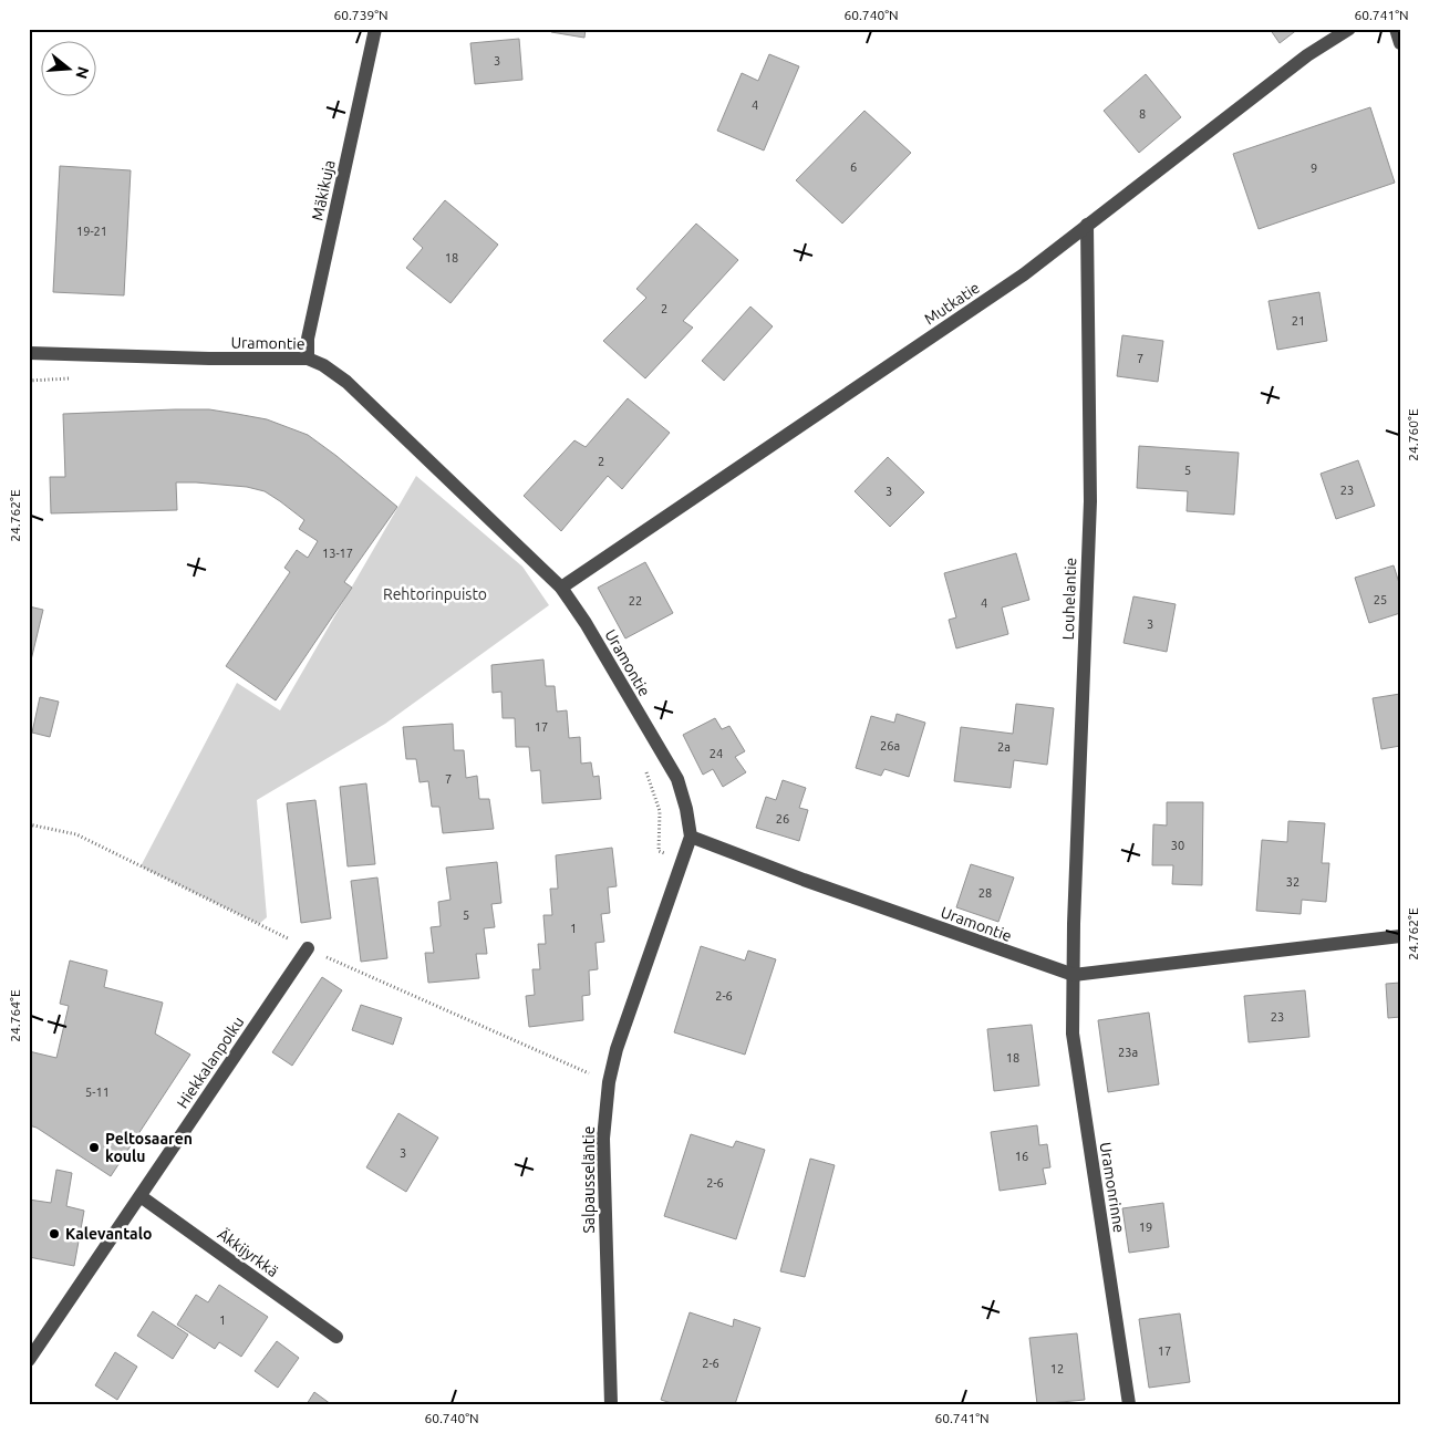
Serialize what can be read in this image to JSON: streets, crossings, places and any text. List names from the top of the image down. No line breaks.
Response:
{"streets":{"street":["Mäkikuja","Mutkatie","Uramontie","Louhelantie","Hiekkalanpolku","Salpausseläntie","Uramonrinne","Äkkijyrkkä"]},"crossings":[["Mäkikuja","Uramontie"],["Mutkatie","Uramontie"],["Mutkatie","Louhelantie"],["Uramontie","Louhelantie"],["Uramontie","Salpausseläntie"],["Uramontie","Uramonrinne"],["Louhelantie","Uramonrinne"],["Hiekkalanpolku","Äkkijyrkkä"]],"parks":["Rehtorinpuisto"],"places":["Peltosaaren koulu","Kalevantalo"],"house_numbers":["3","4","8","6","9","19-21","18","2","21","7","2","5","23","3","13-17","25","22","4","3","17","26a","2a","24","7","26","30","32","28","5","1","2-6","23","23a","18","5-11","3","16","2-6","19","1","17","2-6","12"],"north":"right","coordinates":["60.739°N","60.740°N","60.741°N","24.760°E","24.762°E","24.764°E"]}
